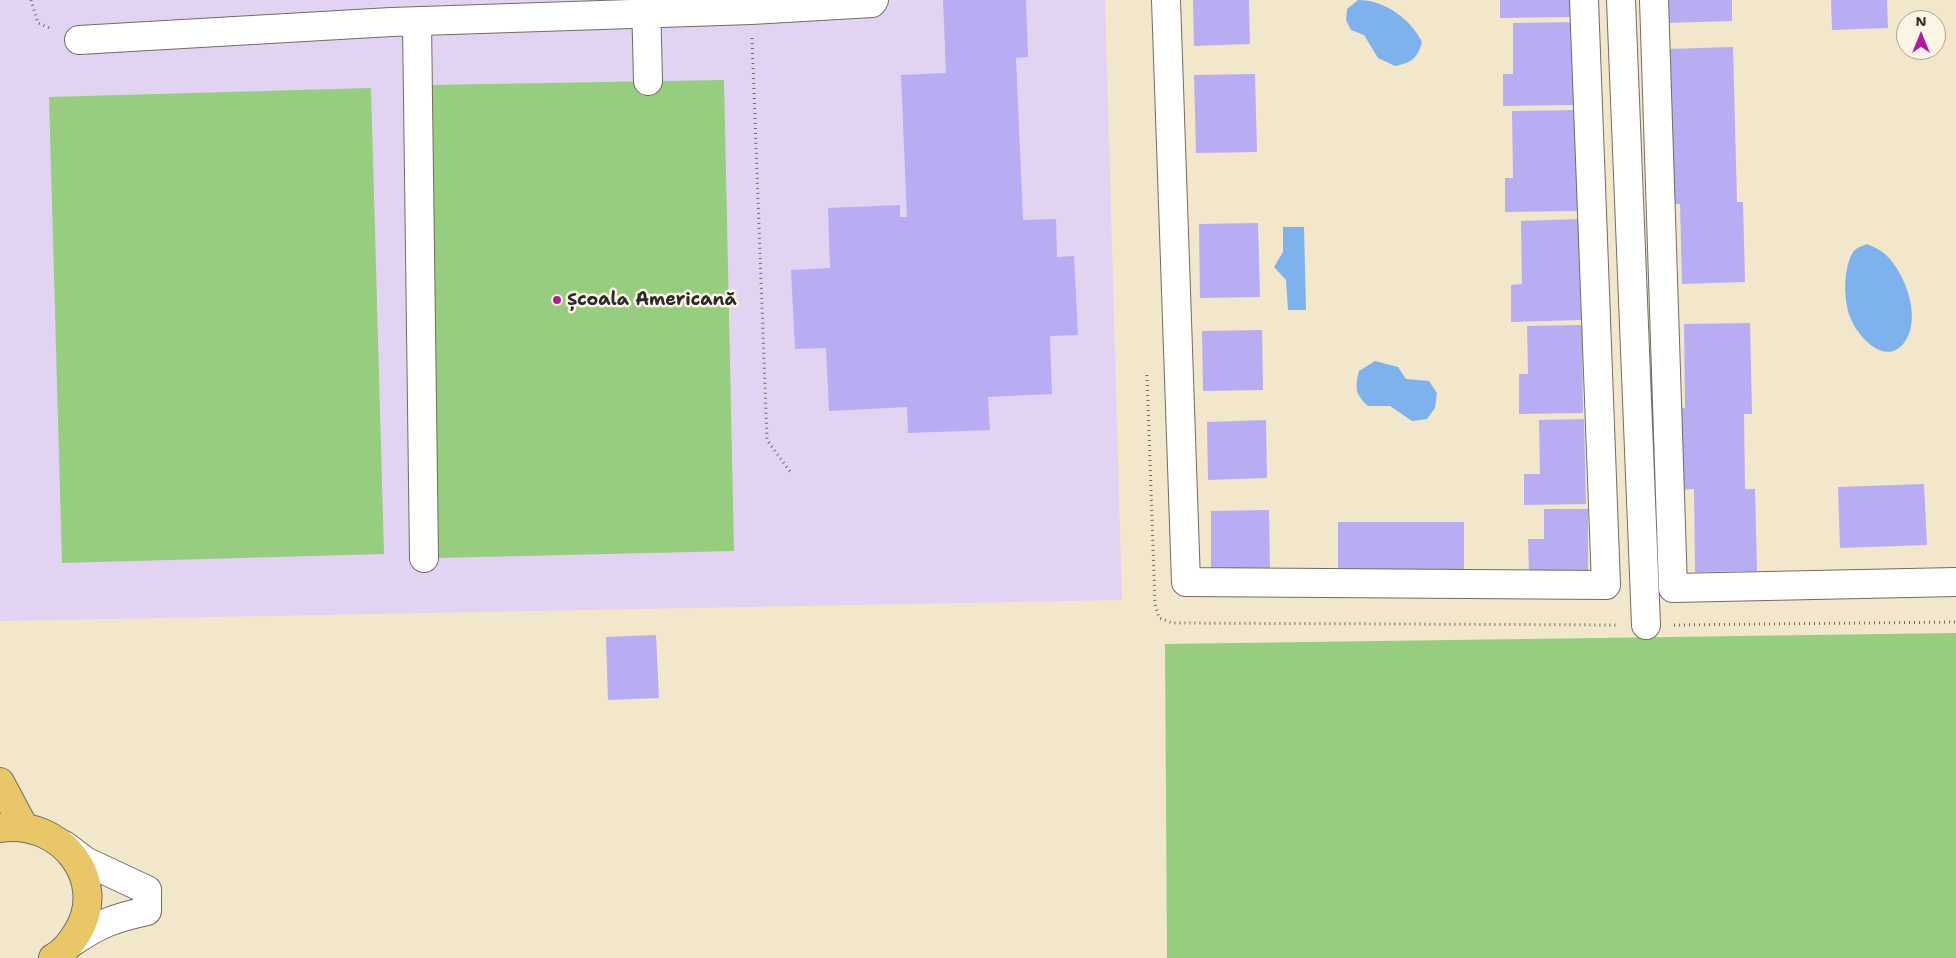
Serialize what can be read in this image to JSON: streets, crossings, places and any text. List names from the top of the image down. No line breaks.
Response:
{"places":["Școala Americană"],"north":"top"}
